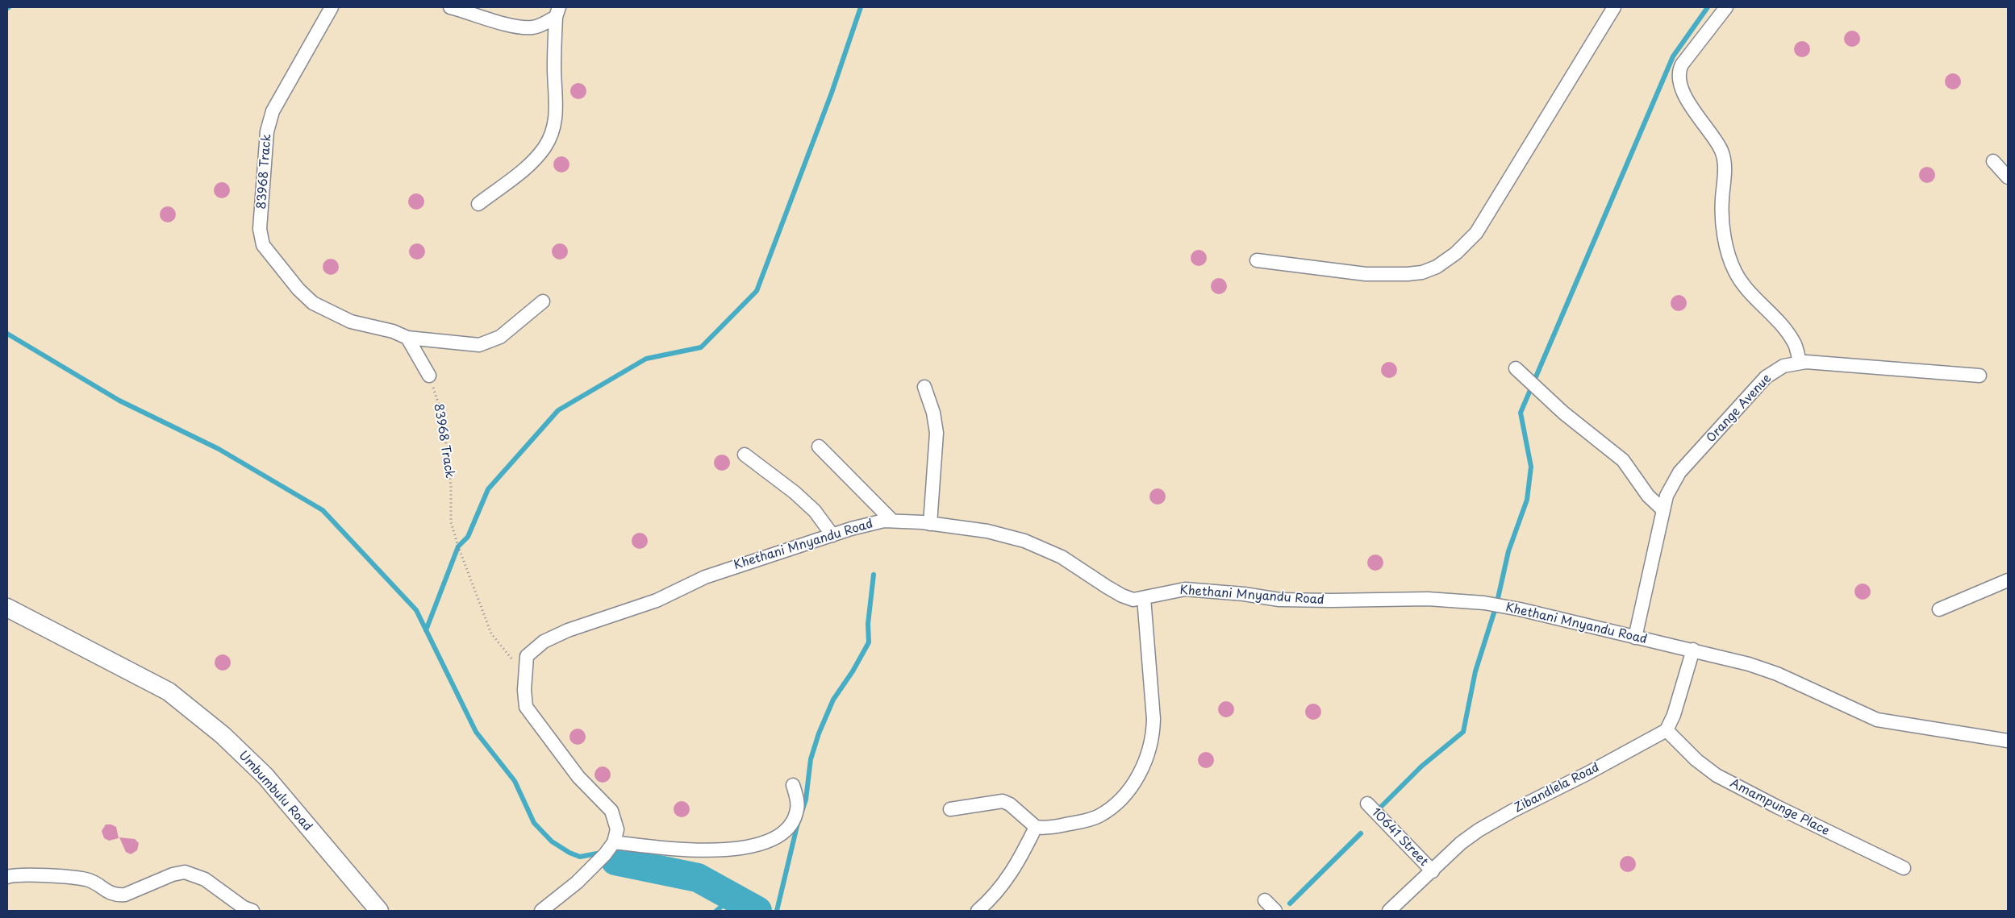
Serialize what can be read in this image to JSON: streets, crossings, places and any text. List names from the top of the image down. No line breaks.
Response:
{"streets":{"main road":["Umbumbulu Road"],"street":["83968 Track","Orange Avenue","Khethani Mnyandu Road","Zibandlela Road","Amampunge Place","10641 Street"]},"crossings":[["83968 Track","Khethani Mnyandu Road"],["Orange Avenue","Khethani Mnyandu Road"],["Zibandlela Road","Amampunge Place"],["Zibandlela Road","10641 Street"]]}
